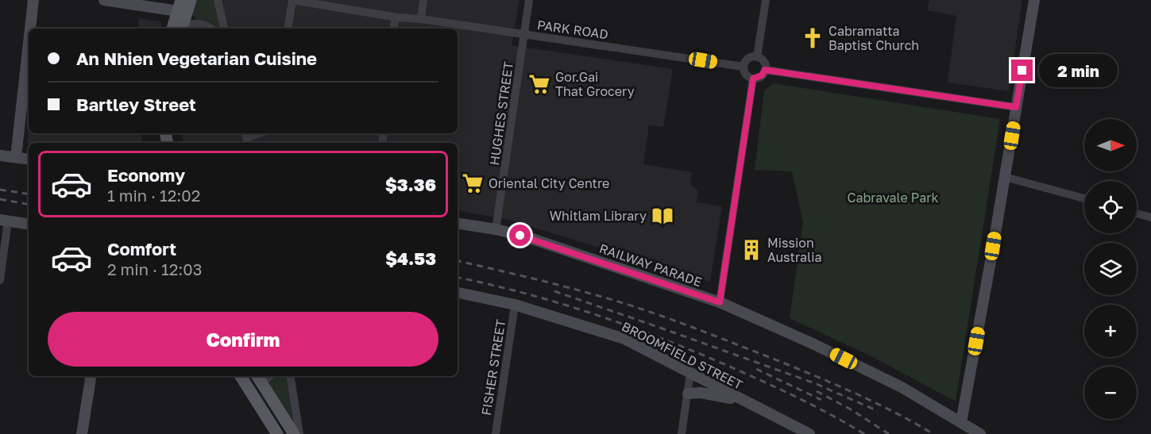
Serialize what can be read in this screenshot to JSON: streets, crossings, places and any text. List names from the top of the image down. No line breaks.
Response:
{"streets":{"main road":["RAILWAY PARADE","BROOMFIELD STREET"],"street":["PARK ROAD","HUGHES STREET","FISHER STREET"]},"crossings":[["PARK ROAD","HUGHES STREET"],["HUGHES STREET","RAILWAY PARADE"],["BROOMFIELD STREET","FISHER STREET"]],"parks":["Cabravale Park"],"places":{"church":["Cabramatta Baptist Church"],"supermarket":["Gor.Gai That Grocery","Oriental City Centre"],"library":["Whitlam Library"],"building":["Mission Australia"]},"north":"right","page":{"banner":["An Nhien Vegetarian Cuisine","Bartley Street"],"bubble":"2 min","map_buttons":["+","−"],"list":[{"name":"Economy","note":"1 min · 12:02","value":"$3.36"},{"name":"Comfort","note":"2 min · 12:03","value":"$4.53"}],"buttons":"Confirm"}}
